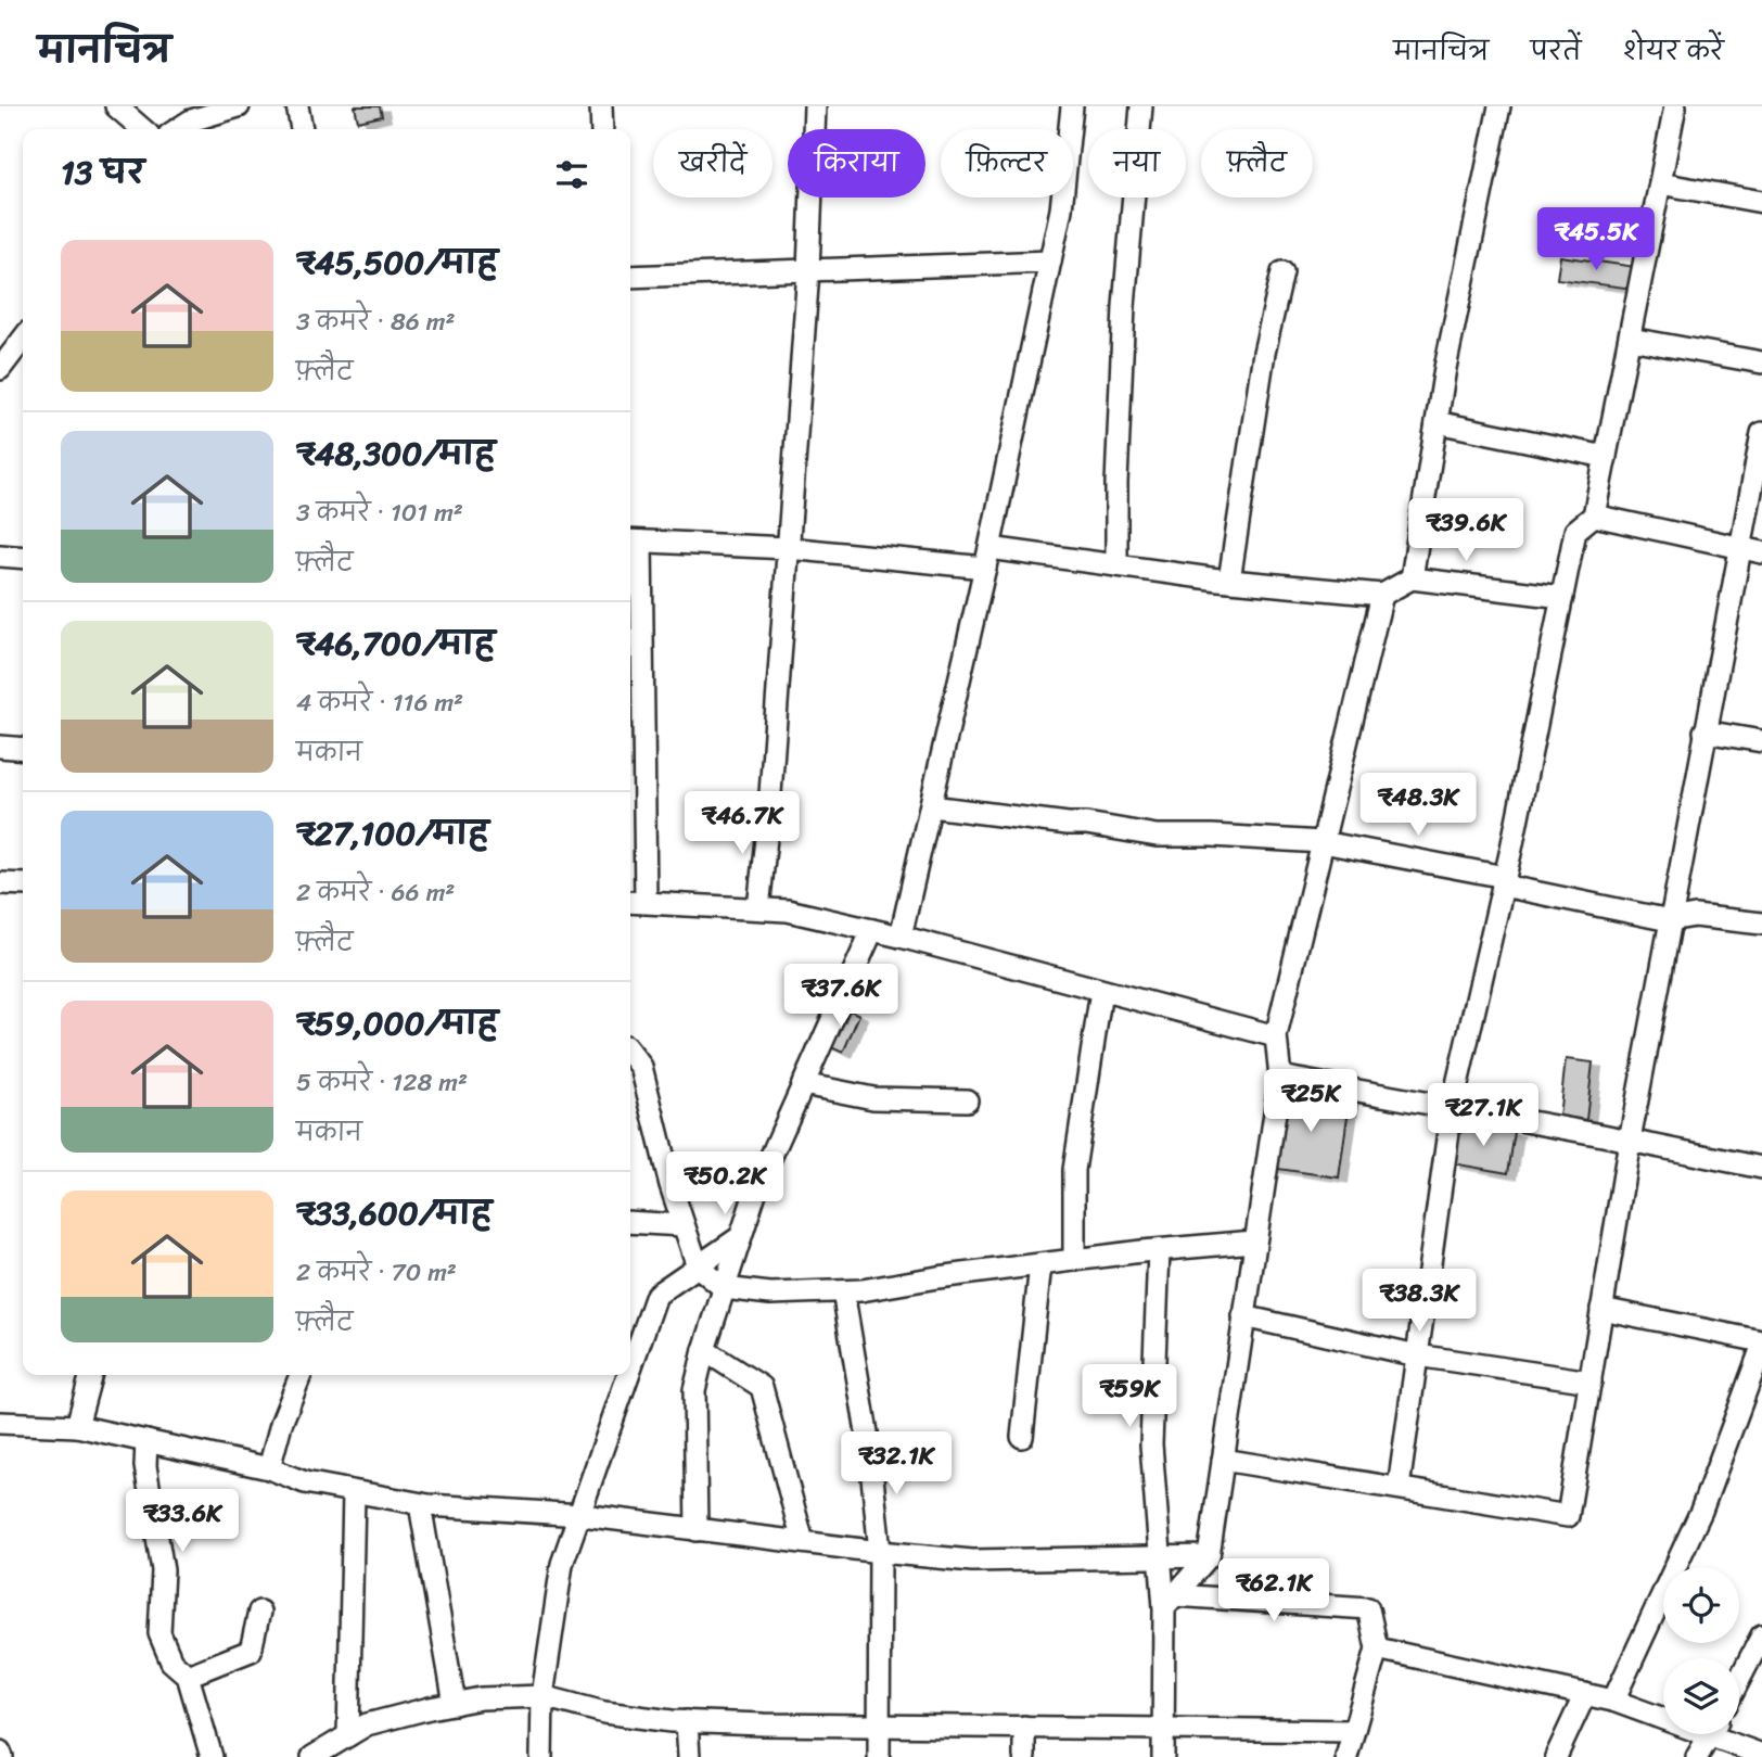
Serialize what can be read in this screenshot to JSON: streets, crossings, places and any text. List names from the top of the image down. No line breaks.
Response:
{"page":{"header":"मानचित्र","nav":["मानचित्र","परतें","शेयर करें"],"chip":["खरीदें","किराया","फ़िल्टर","नया","फ़्लैट"],"heading":"13 घर","price":["₹45.5K","₹39.6K","₹48.3K","₹46.7K","₹37.6K","₹25K","₹27.1K","₹50.2K","₹38.3K","₹59K","₹32.1K","₹33.6K","₹62.1K"],"list":[{"name":"₹45,500/माह","note":"3 कमरे · 86 m² · फ़्लैट"},{"name":"₹48,300/माह","note":"3 कमरे · 101 m² · फ़्लैट"},{"name":"₹46,700/माह","note":"4 कमरे · 116 m² · मकान"},{"name":"₹27,100/माह","note":"2 कमरे · 66 m² · फ़्लैट"},{"name":"₹59,000/माह","note":"5 कमरे · 128 m² · मकान"},{"name":"₹33,600/माह","note":"2 कमरे · 70 m² · फ़्लैट"}]}}
